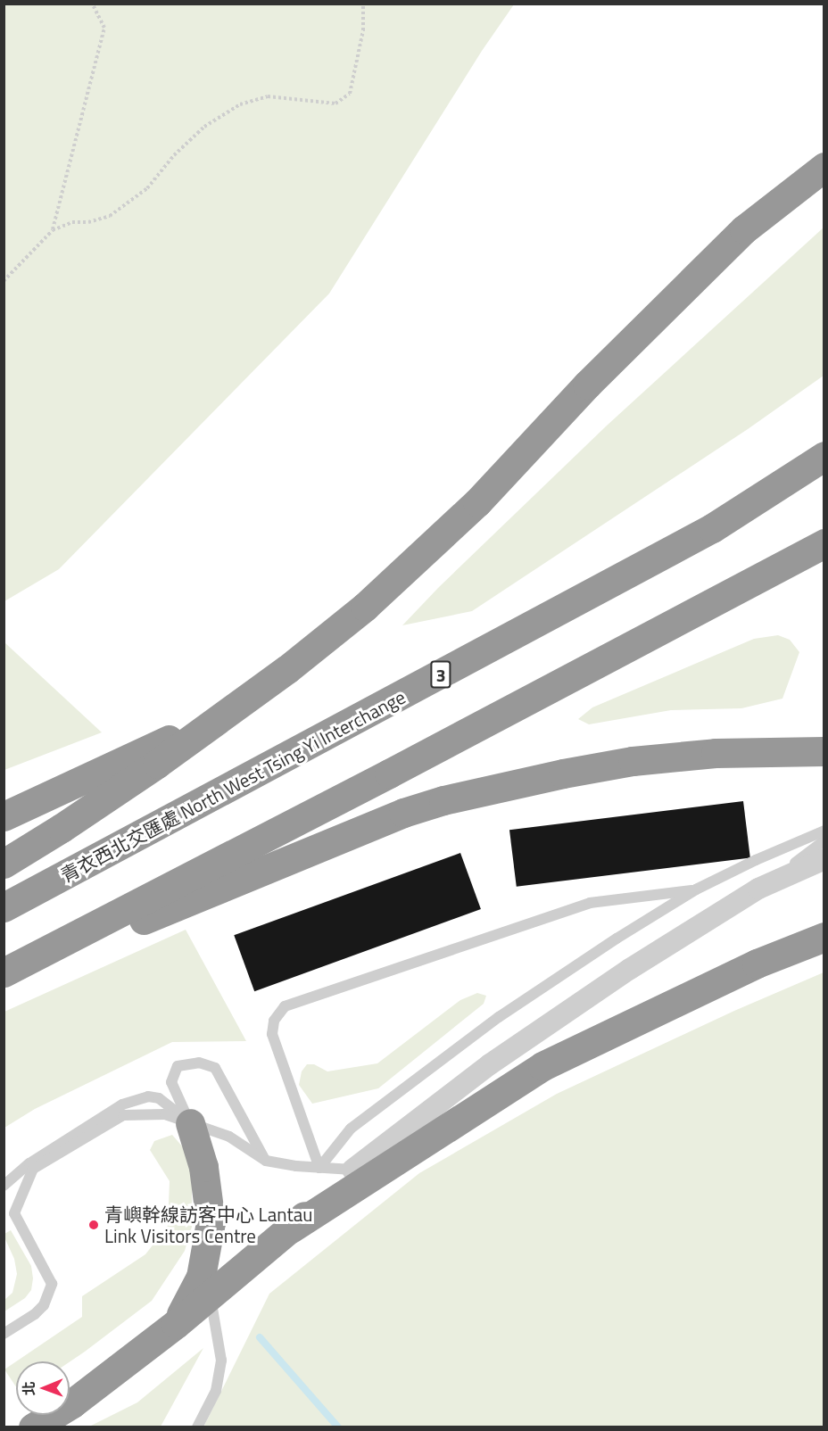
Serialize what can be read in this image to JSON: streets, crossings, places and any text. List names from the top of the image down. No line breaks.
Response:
{"streets":{"highway":["3","青衣西北交匯處 North West Tsing Yi Interchange"]},"places":["青嶼幹線訪客中心 Lantau Link Visitors Centre"],"north":"left"}
